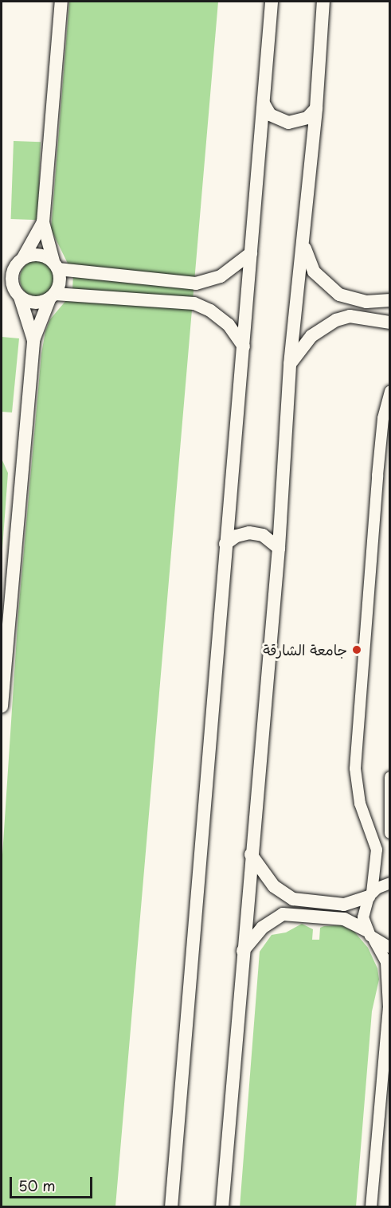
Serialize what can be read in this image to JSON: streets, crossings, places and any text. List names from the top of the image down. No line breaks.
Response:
{"places":["جامعة الشارقة"],"scale_bar":"50 m"}
